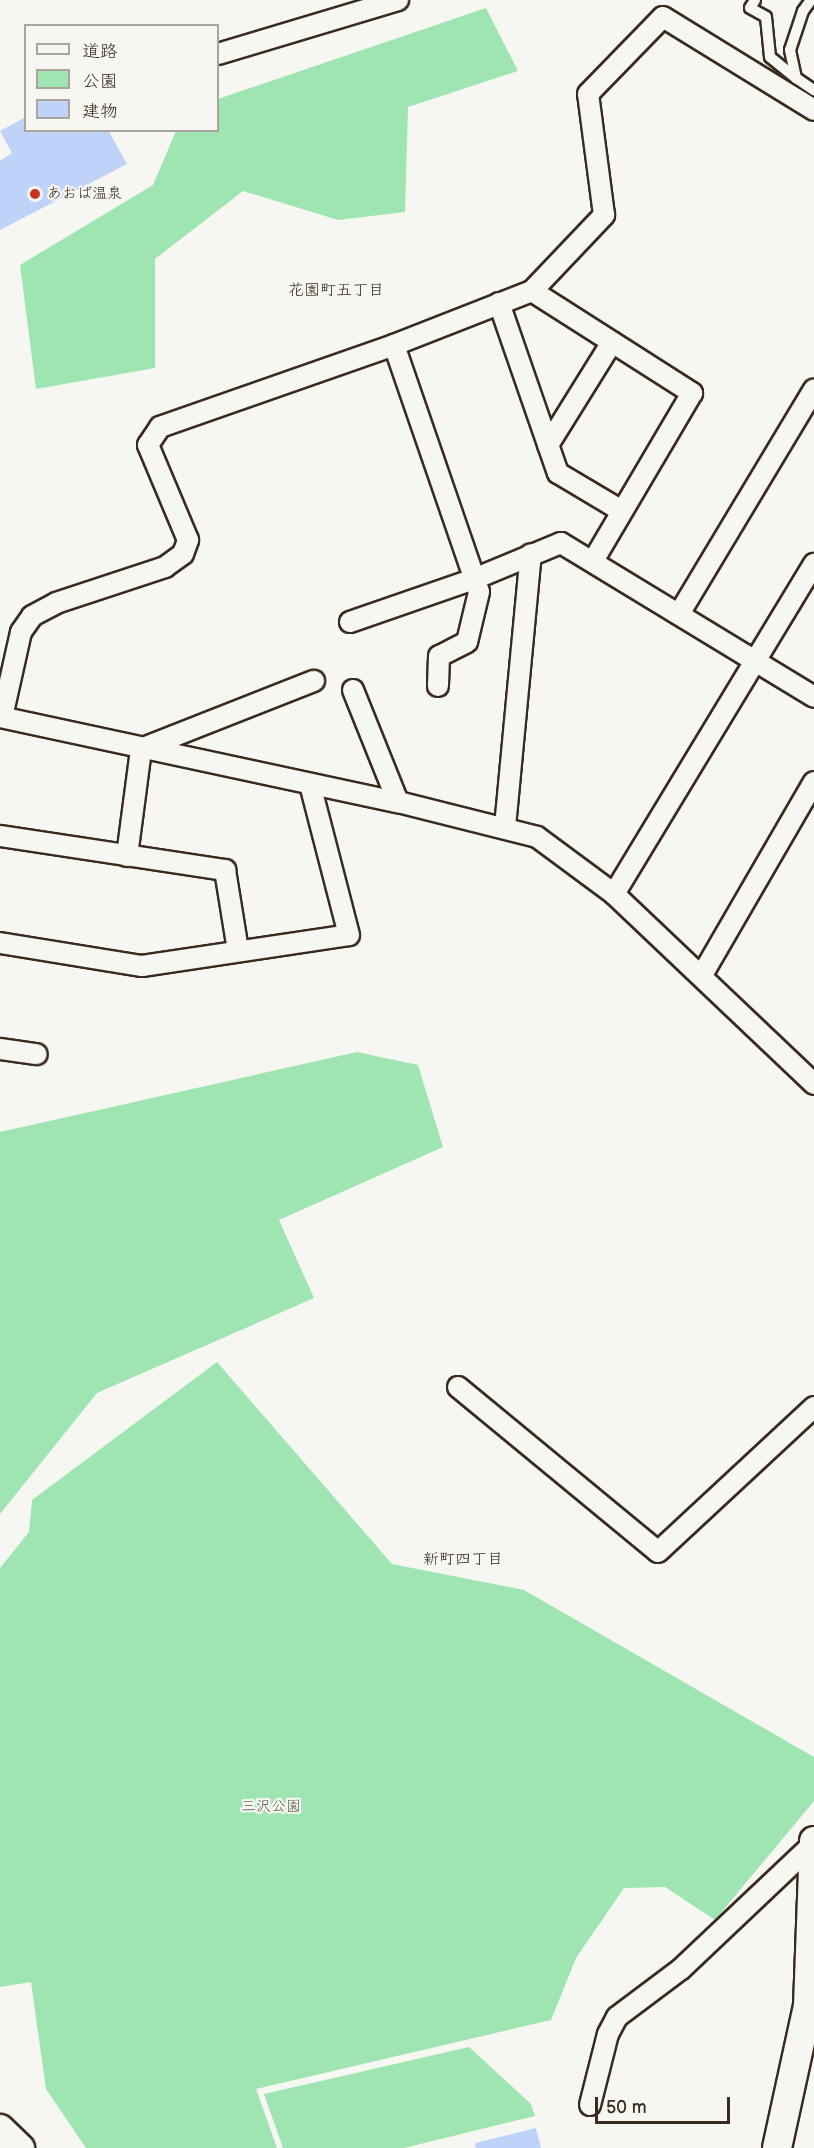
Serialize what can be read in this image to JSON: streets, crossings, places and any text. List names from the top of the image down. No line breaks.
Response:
{"districts":["花園町五丁目","新町四丁目"],"parks":["三沢公園"],"places":["あおば温泉"],"legend":["道路","公園","建物"],"scale_bar":"50 m"}
